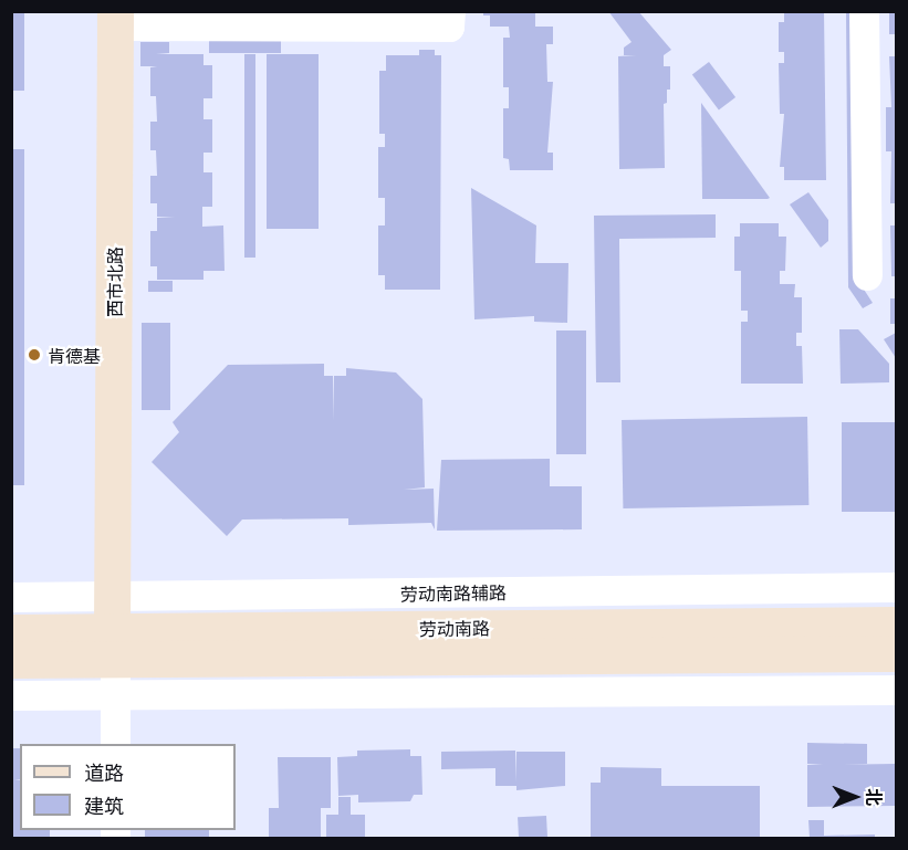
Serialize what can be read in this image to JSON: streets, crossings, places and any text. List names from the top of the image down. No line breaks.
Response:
{"streets":{"main road":["西市北路","劳动南路"],"street":["劳动南路辅路"]},"crossings":[["西市北路","劳动南路辅路"],["西市北路","劳动南路"],["劳动南路辅路","劳动南路"]],"places":["肯德基"],"legend":["道路","建筑"],"north":"right"}
